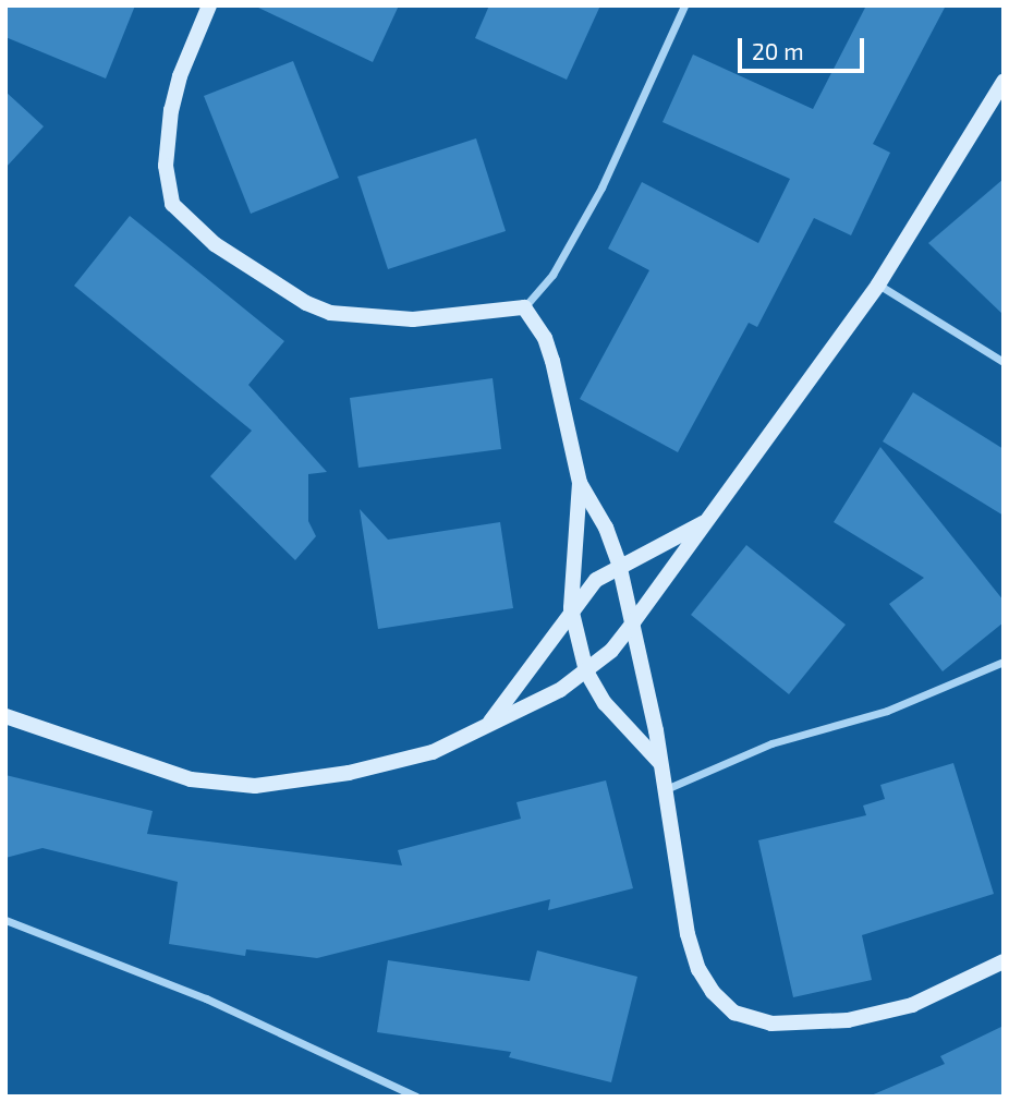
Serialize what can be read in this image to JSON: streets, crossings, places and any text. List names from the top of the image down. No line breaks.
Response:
{"scale_bar":"20 m"}
